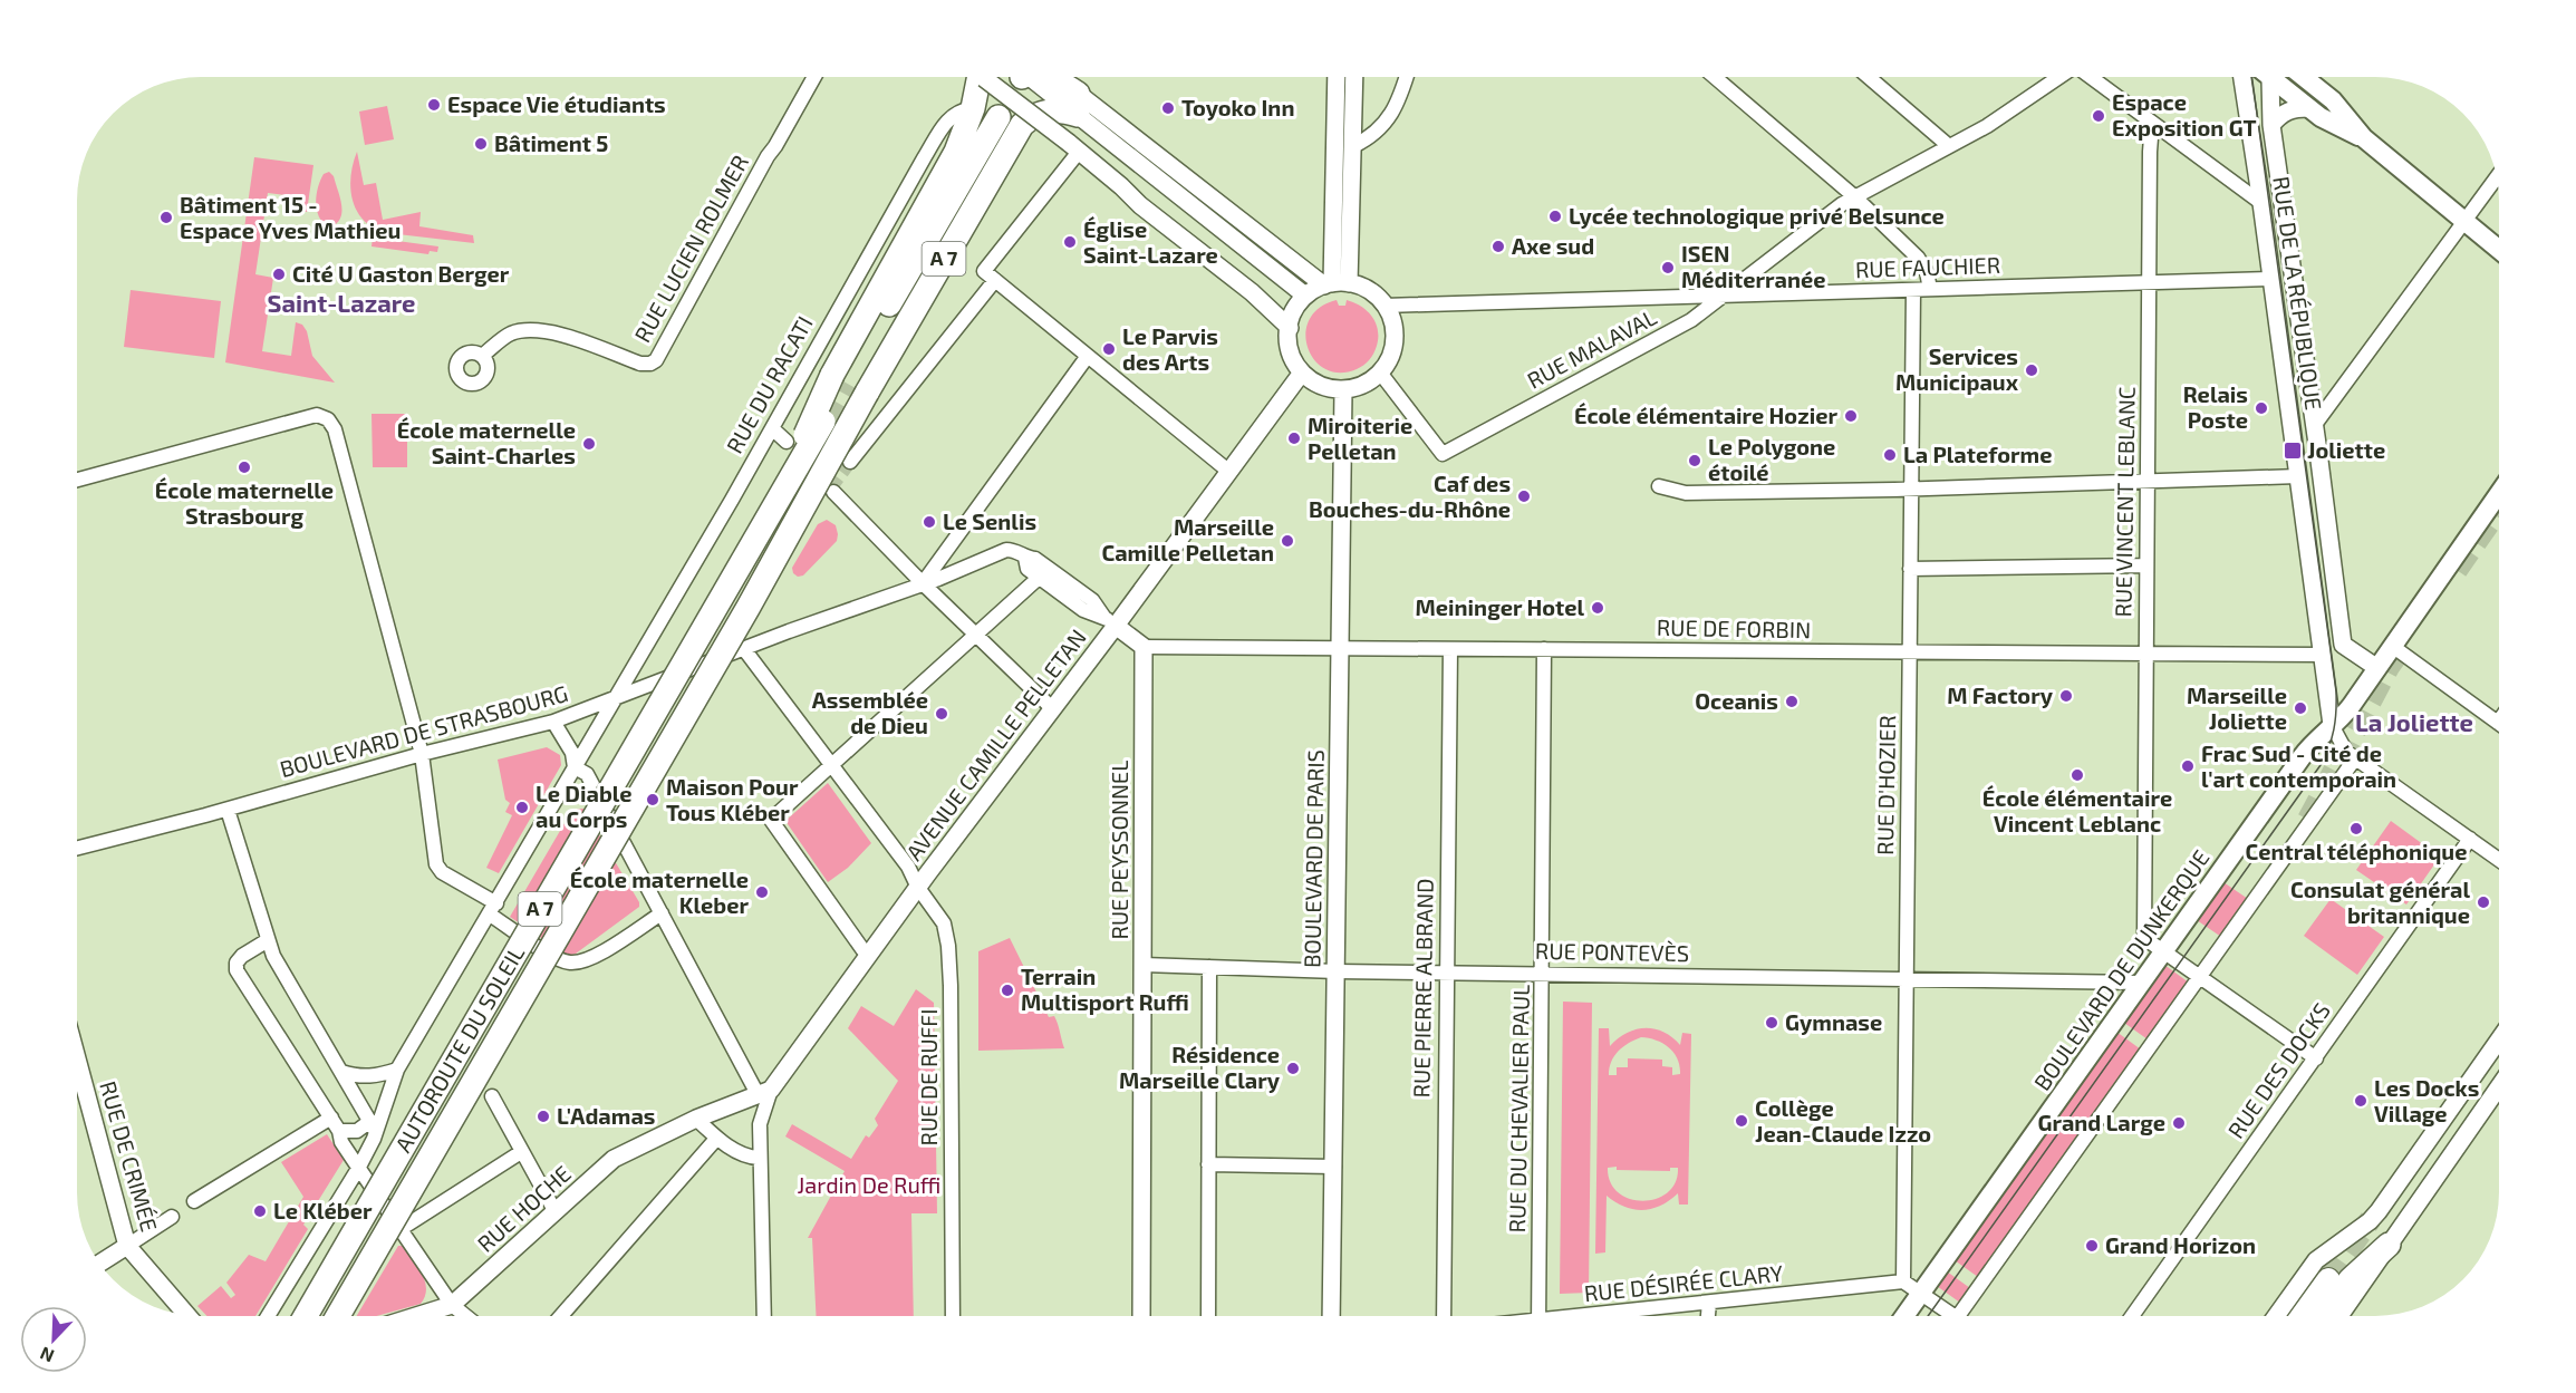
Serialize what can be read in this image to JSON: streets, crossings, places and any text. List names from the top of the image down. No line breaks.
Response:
{"streets":{"highway":["A 7","AUTOROUTE DU SOLEIL"],"main road":["BOULEVARD DE DUNKERQUE"],"street":["RUE LUCIEN ROLMER","RUE FAUCHIER","RUE DE LA RÉPUBLIQUE","RUE MALAVAL","RUE DU RACATI","RUE VINCENT LEBLANC","RUE DE FORBIN","BOULEVARD DE STRASBOURG","AVENUE CAMILLE PELLETAN","RUE D'HOZIER","RUE PEYSSONNEL","BOULEVARD DE PARIS","RUE PONTEVÈS","RUE PIERRE ALBRAND","RUE DES DOCKS","RUE DE RUFFI","RUE DU CHEVALIER PAUL","RUE DE CRIMÉE","RUE HOCHE","RUE DÉSIRÉE CLARY"]},"crossings":[["A 7","AUTOROUTE DU SOLEIL"],["RUE FAUCHIER","RUE DE LA RÉPUBLIQUE"],["RUE FAUCHIER","RUE MALAVAL"],["RUE FAUCHIER","RUE VINCENT LEBLANC"],["RUE FAUCHIER","AVENUE CAMILLE PELLETAN"],["RUE FAUCHIER","RUE D'HOZIER"],["RUE FAUCHIER","BOULEVARD DE PARIS"],["RUE DE LA RÉPUBLIQUE","RUE DE FORBIN"],["RUE DE LA RÉPUBLIQUE","BOULEVARD DE DUNKERQUE"],["RUE MALAVAL","AVENUE CAMILLE PELLETAN"],["RUE MALAVAL","BOULEVARD DE PARIS"],["RUE DU RACATI","BOULEVARD DE STRASBOURG"],["RUE VINCENT LEBLANC","RUE DE FORBIN"],["RUE VINCENT LEBLANC","BOULEVARD DE DUNKERQUE"],["RUE DE FORBIN","RUE D'HOZIER"],["RUE DE FORBIN","RUE PEYSSONNEL"],["RUE DE FORBIN","BOULEVARD DE PARIS"],["RUE DE FORBIN","RUE PIERRE ALBRAND"],["RUE DE FORBIN","RUE DU CHEVALIER PAUL"],["BOULEVARD DE STRASBOURG","RUE DE RUFFI"],["AVENUE CAMILLE PELLETAN","BOULEVARD DE PARIS"],["AVENUE CAMILLE PELLETAN","RUE DE RUFFI"],["AVENUE CAMILLE PELLETAN","RUE HOCHE"],["RUE D'HOZIER","RUE PONTEVÈS"],["RUE D'HOZIER","RUE DÉSIRÉE CLARY"],["RUE PEYSSONNEL","RUE PONTEVÈS"],["BOULEVARD DE PARIS","RUE PONTEVÈS"],["RUE PONTEVÈS","BOULEVARD DE DUNKERQUE"],["RUE PONTEVÈS","RUE PIERRE ALBRAND"],["RUE PONTEVÈS","RUE DU CHEVALIER PAUL"]],"districts":["Saint-Lazare","La Joliette"],"parks":["Jardin De Ruffi"],"places":{"other":["Espace Vie étudiants","Toyoko Inn","Espace Exposition GT","Bâtiment 5","Lycée technologique privé Belsunce","Bâtiment 15 - Espace Yves Mathieu","Église Saint-Lazare","Axe sud","ISEN Méditerranée","Cité U Gaston Berger","Le Parvis des Arts","Services Municipaux","Relais Poste","École élémentaire Hozier","Miroiterie Pelletan","École maternelle Saint-Charles","La Plateforme","Le Polygone étoilé","École maternelle Strasbourg","Caf des Bouches-du-Rhône","Le Senlis","Marseille Camille Pelletan","Meininger Hotel","M Factory","Oceanis","Marseille Joliette","Assemblée de Dieu","Frac Sud - Cité de l'art contemporain","École élémentaire Vincent Leblanc","Maison Pour Tous Kléber","Le Diable au Corps","Central téléphonique","École maternelle Kleber","Consulat général britannique","Terrain Multisport Ruffi","Gymnase","Résidence Marseille Clary","Les Docks Village","L'Adamas","Collège Jean-Claude Izzo","Grand Large","Le Kléber","Grand Horizon"],"transit":["Joliette"]},"north":"bottom left"}
